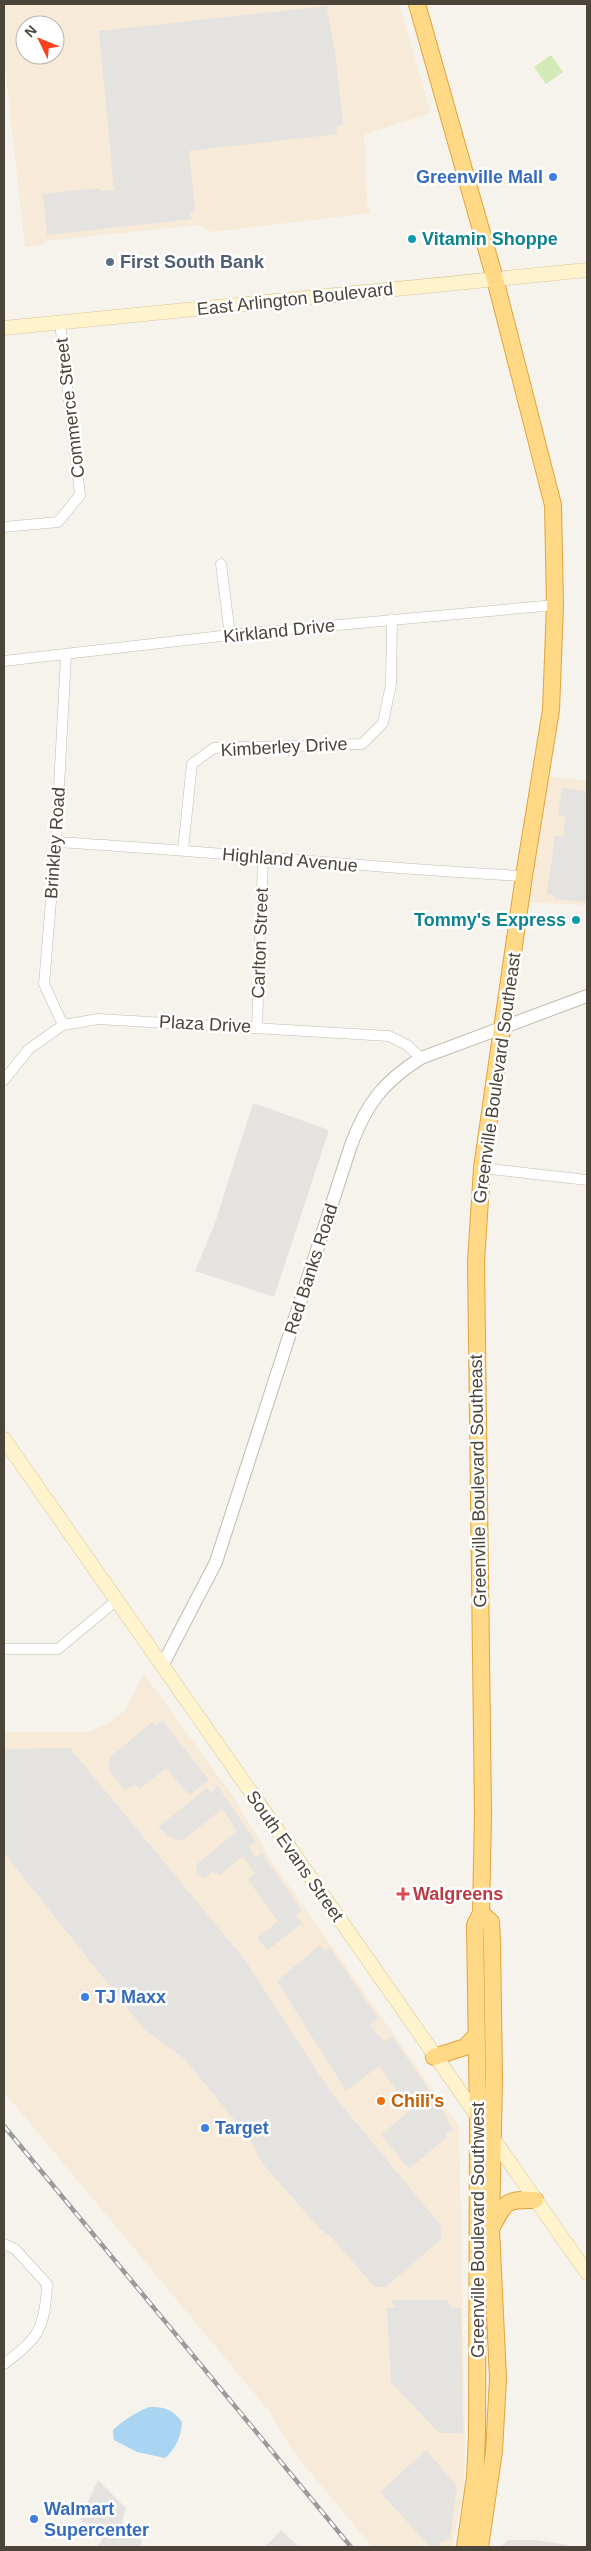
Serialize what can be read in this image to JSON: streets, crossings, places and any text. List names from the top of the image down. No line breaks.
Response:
{"streets":{"highway":["Greenville Boulevard Southeast","Greenville Boulevard Southwest"],"main road":["East Arlington Boulevard","South Evans Street"],"street":["Commerce Street","Kirkland Drive","Kimberley Drive","Brinkley Road","Highland Avenue","Carlton Street","Plaza Drive","Red Banks Road"]},"crossings":[["East Arlington Boulevard","Commerce Street"],["East Arlington Boulevard","Greenville Boulevard Southeast"],["Kirkland Drive","Kimberley Drive"],["Kirkland Drive","Brinkley Road"],["Kirkland Drive","Greenville Boulevard Southeast"],["Kimberley Drive","Highland Avenue"],["Brinkley Road","Highland Avenue"],["Brinkley Road","Plaza Drive"],["Highland Avenue","Carlton Street"],["Highland Avenue","Greenville Boulevard Southeast"],["Carlton Street","Plaza Drive"],["Plaza Drive","Red Banks Road"],["Greenville Boulevard Southeast","Red Banks Road"],["Greenville Boulevard Southeast","South Evans Street"],["Greenville Boulevard Southeast","Greenville Boulevard Southwest"],["Red Banks Road","South Evans Street"],["South Evans Street","Greenville Boulevard Southwest"]],"places":{"other":["Greenville Mall","Vitamin Shoppe","First South Bank","Tommy's Express","TJ Maxx","Chili's","Target","Walmart Supercenter"],"health":["Walgreens"]},"north":"top left"}
